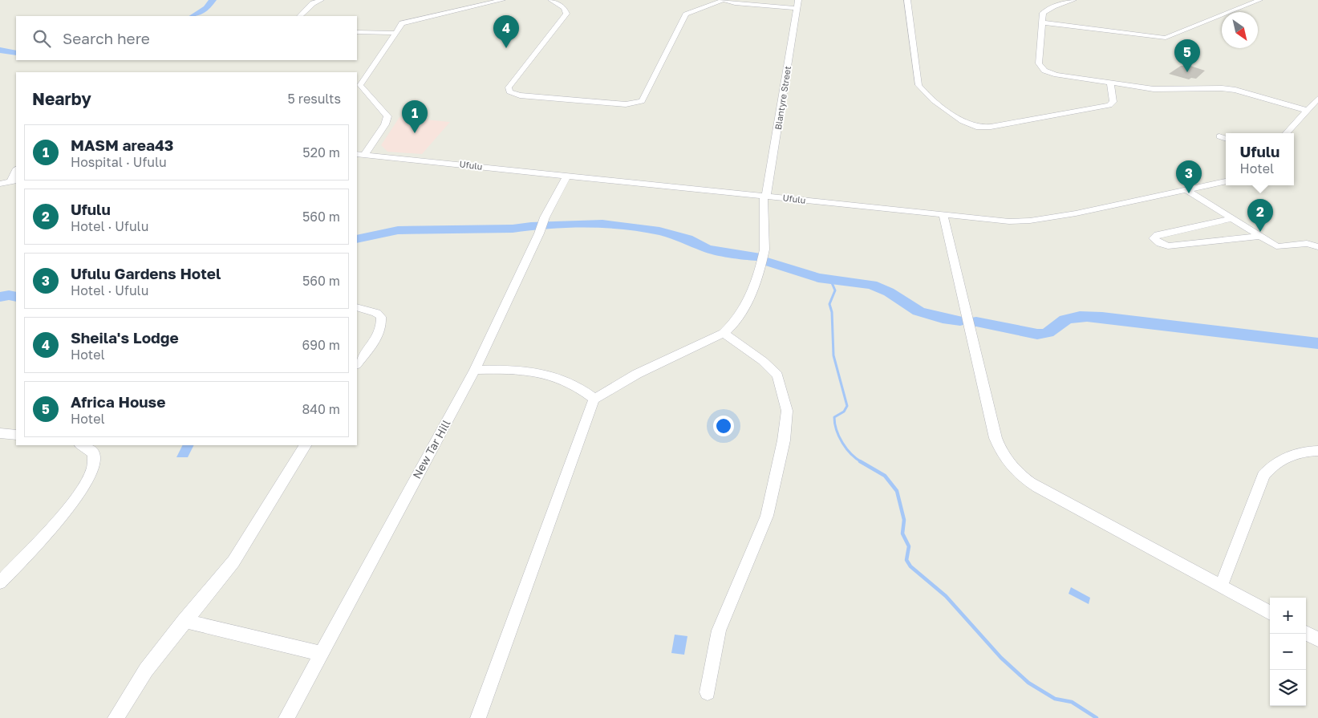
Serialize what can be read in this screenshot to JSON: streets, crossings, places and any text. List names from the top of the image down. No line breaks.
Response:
{"streets":{"street":["Blantyre Street","Ufulu","New Tar Hill"]},"crossings":[["Blantyre Street","Ufulu"],["Ufulu","New Tar Hill"]],"north":"bottom right","page":{"pins":["4","5","1","3","2"],"search":"Search here","heading":["Nearby","5 results"],"list":[{"mark":"1","name":"MASM area43","note":"Hospital · Ufulu","value":"520 m"},{"mark":"2","name":"Ufulu","note":"Hotel · Ufulu","value":"560 m"},{"mark":"3","name":"Ufulu Gardens Hotel","note":"Hotel · Ufulu","value":"560 m"},{"mark":"4","name":"Sheila's Lodge","note":"Hotel","value":"690 m"},{"mark":"5","name":"Africa House","note":"Hotel","value":"840 m"}],"popup":["Ufulu","Hotel"],"map_buttons":["+","−"]}}
